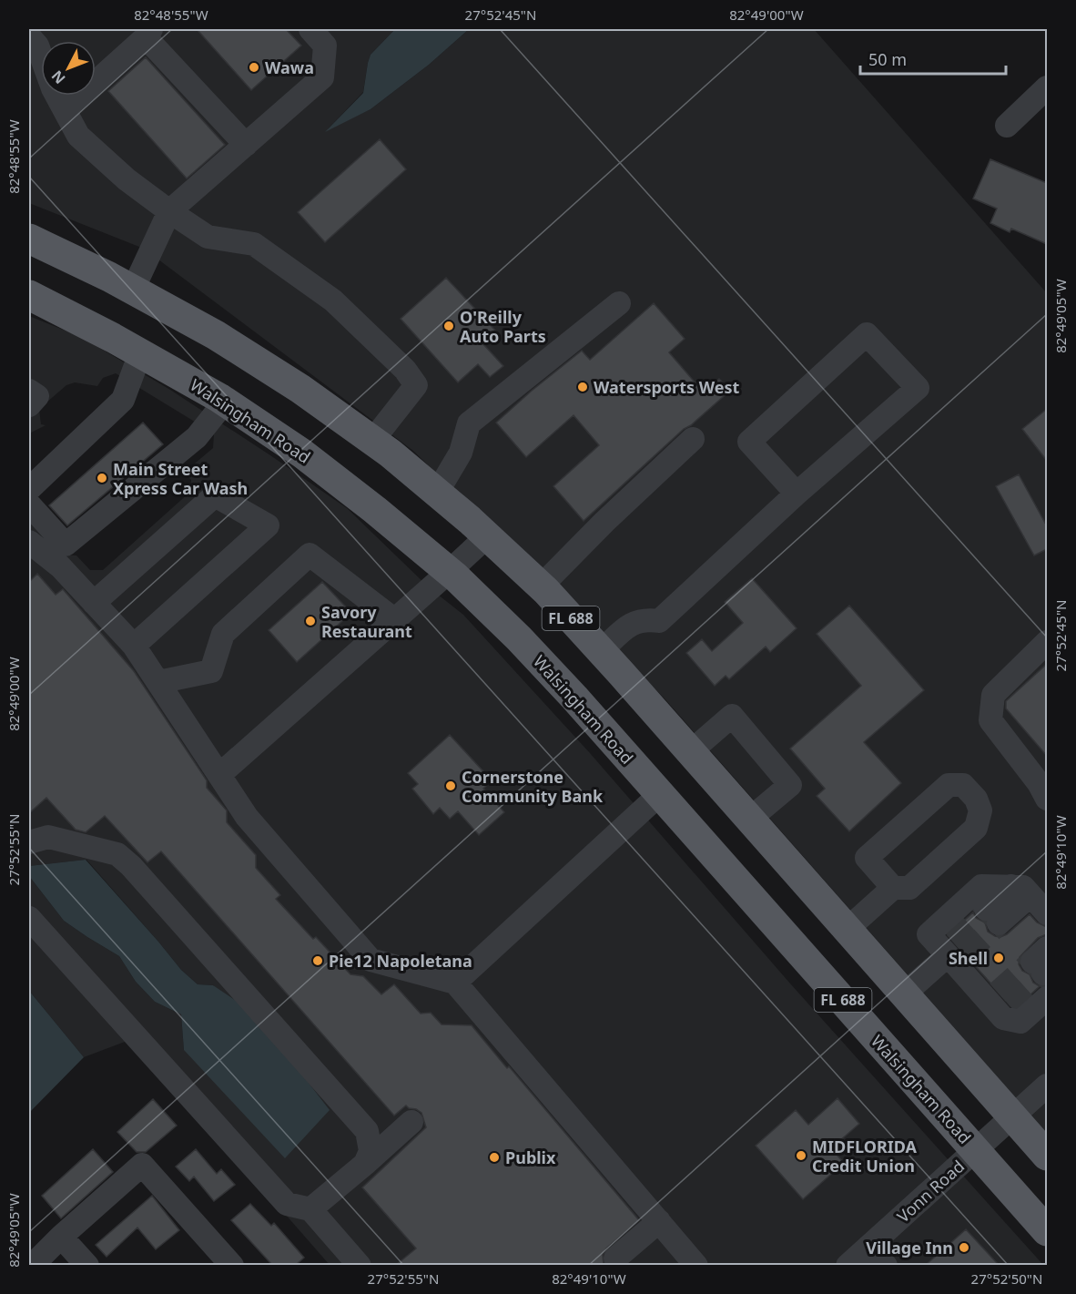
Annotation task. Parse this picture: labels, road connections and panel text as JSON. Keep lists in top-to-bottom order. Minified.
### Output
{"streets":{"main road":["Walsingham Road","FL 688"],"street":["Vonn Road"]},"crossings":[["Walsingham Road","Vonn Road"],["FL 688","Vonn Road"]],"places":["Wawa","O'Reilly Auto Parts","Watersports West","Main Street Xpress Car Wash","Savory Restaurant","Cornerstone Community Bank","Shell","Pie12 Napoletana","MIDFLORIDA Credit Union","Publix","Village Inn"],"scale_bar":"50 m","north":"bottom left","coordinates":["82°48'55\"W","27°52'45\"N","82°49'00\"W","82°49'05\"W","27°52'55\"N","82°49'10\"W","27°52'50\"N"]}
